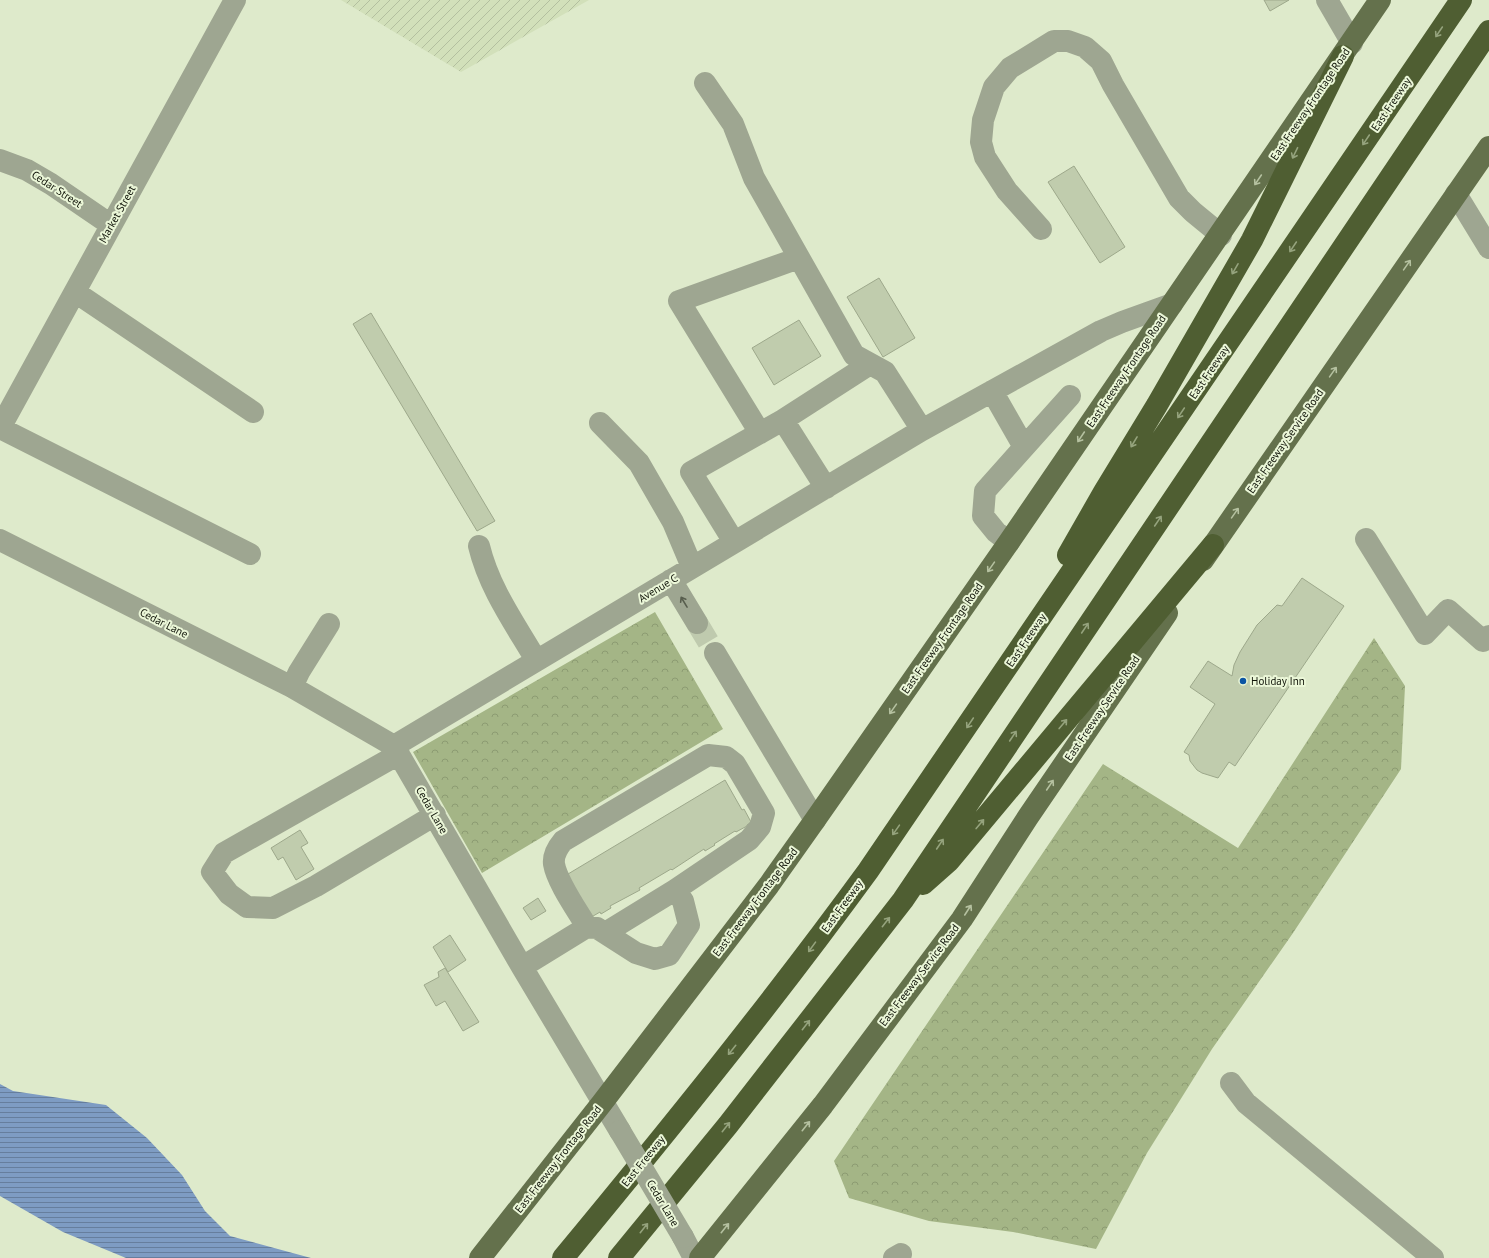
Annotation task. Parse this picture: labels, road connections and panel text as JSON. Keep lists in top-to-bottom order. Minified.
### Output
{"streets":{"highway":["East Freeway"],"main road":["East Freeway Frontage Road","East Freeway Service Road"],"street":["Cedar Street","Market Street","Avenue C","Cedar Lane"]},"crossings":[["East Freeway Frontage Road","Avenue C"],["East Freeway Frontage Road","Cedar Lane"],["Cedar Street","Market Street"],["Avenue C","Cedar Lane"]],"one_way":["East Freeway Frontage Road","East Freeway Service Road"],"places":["Holiday Inn"]}
